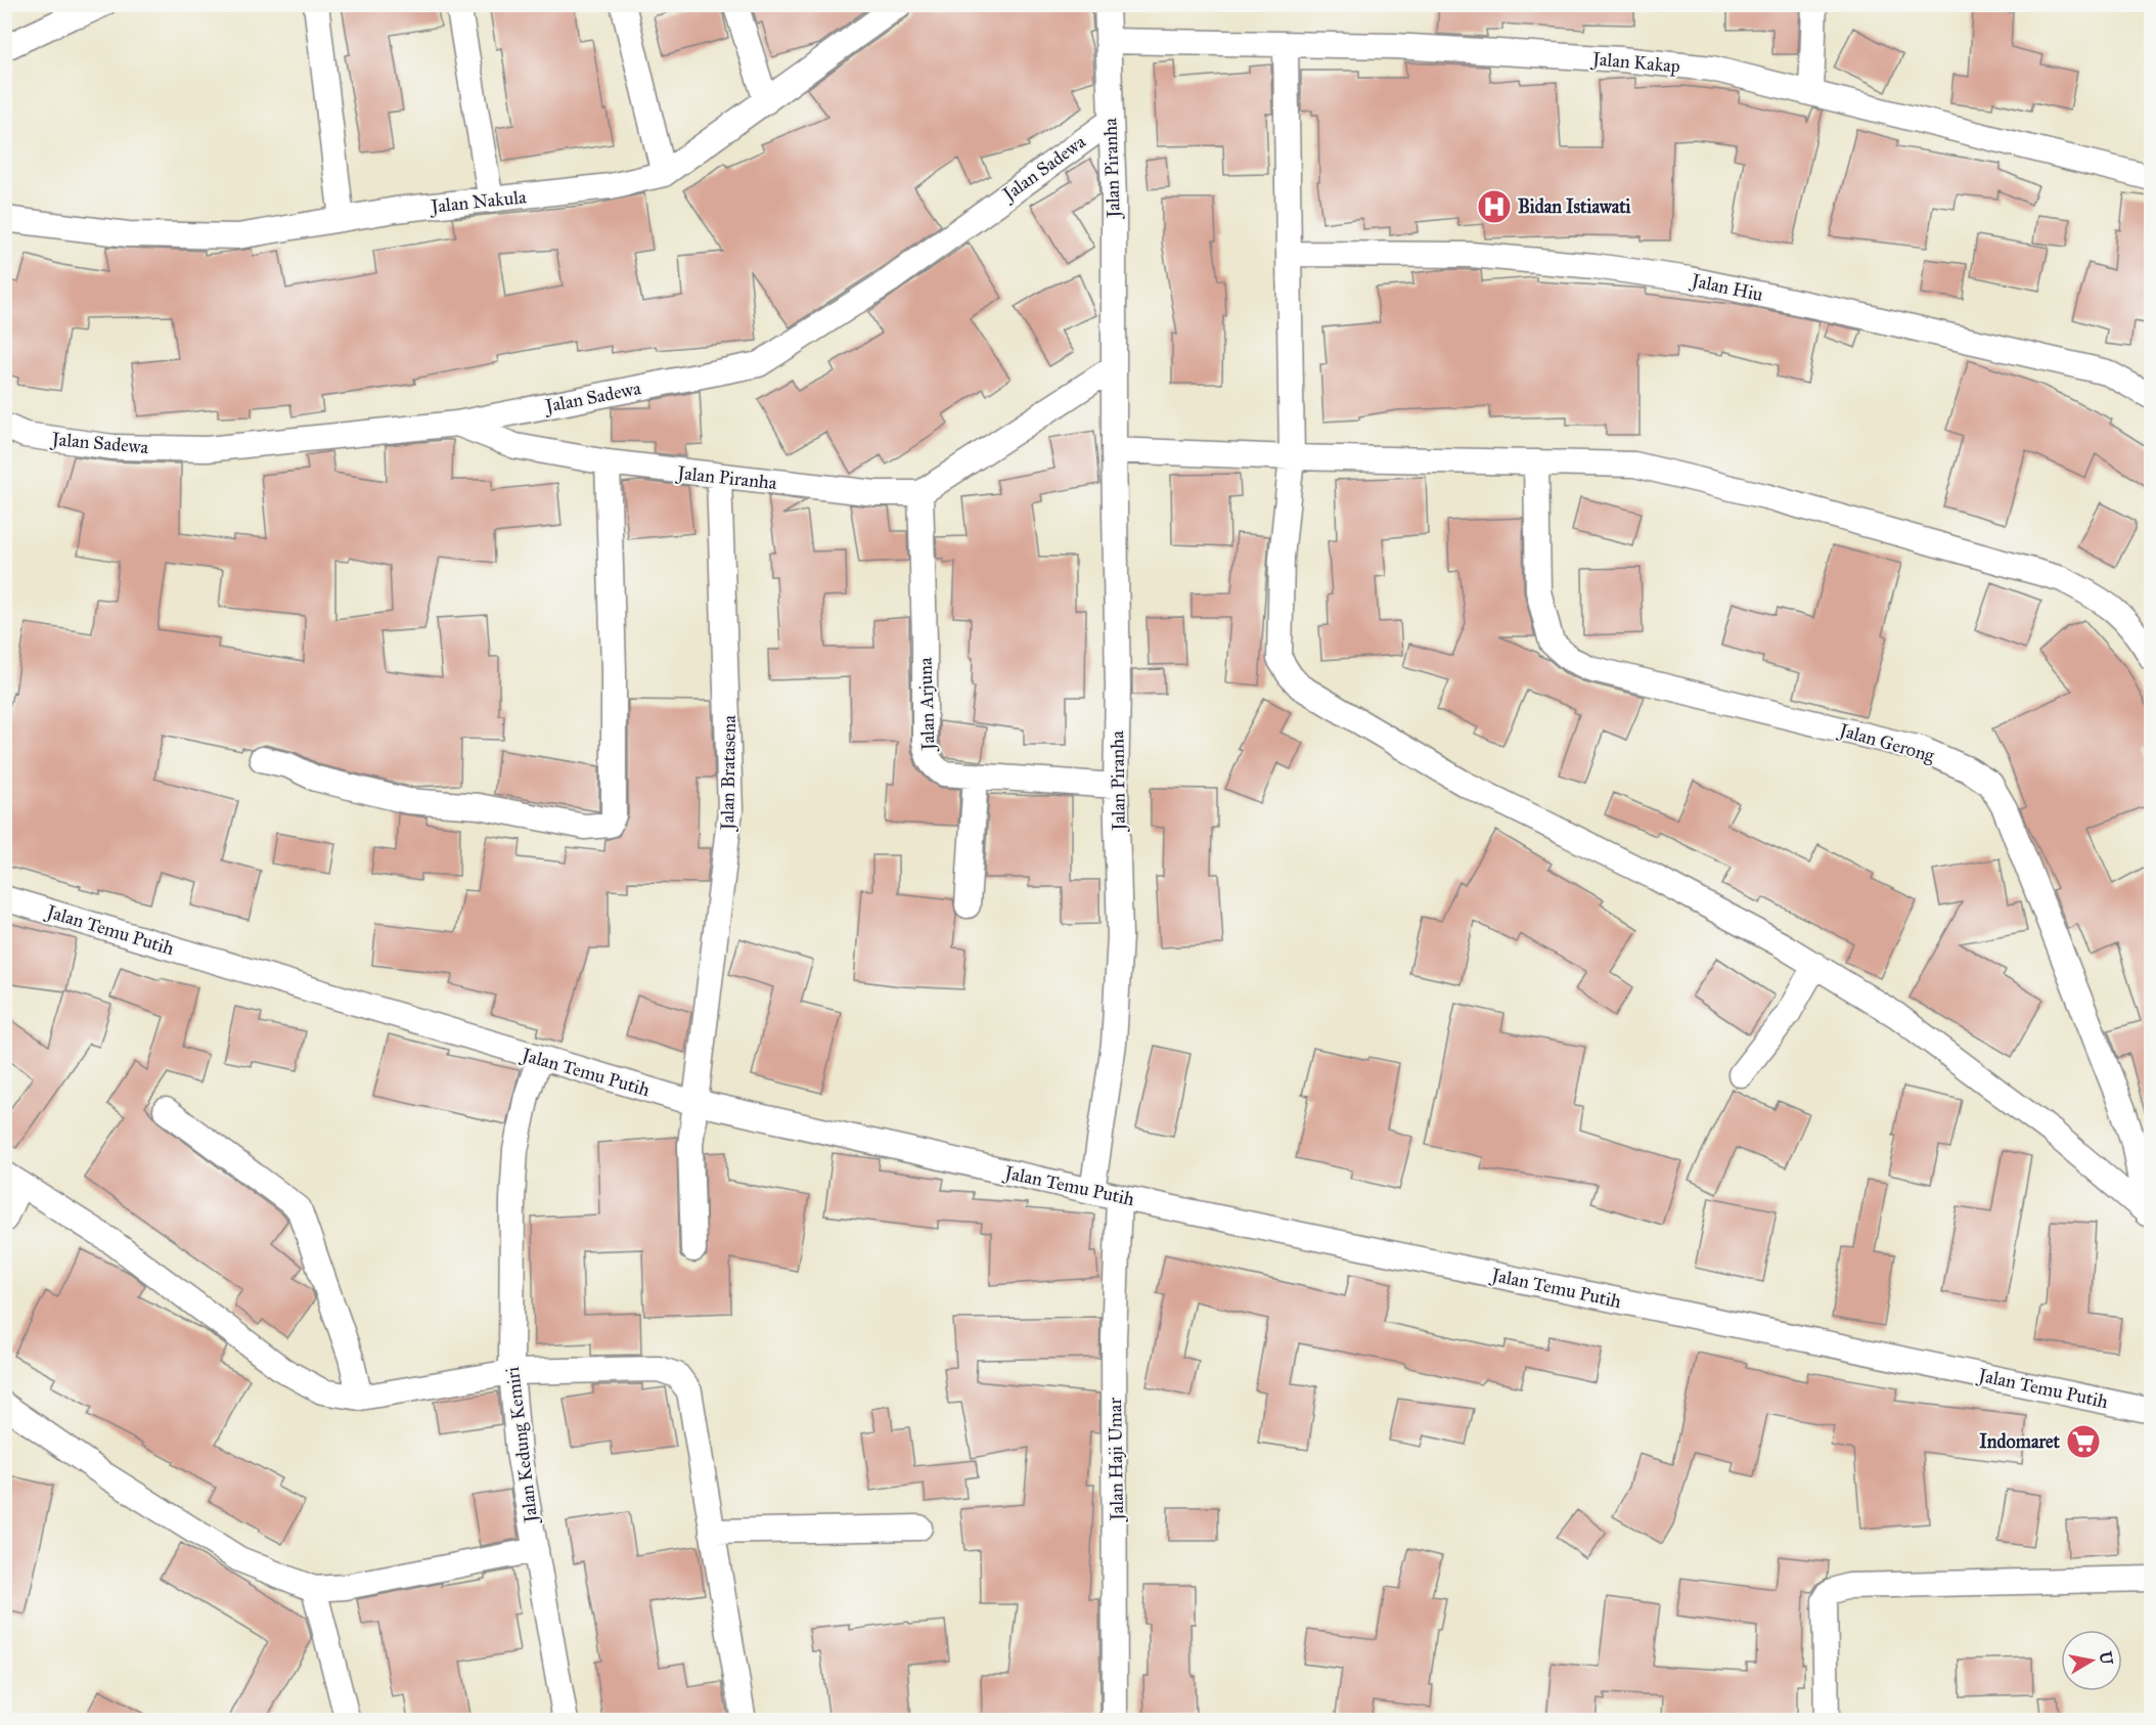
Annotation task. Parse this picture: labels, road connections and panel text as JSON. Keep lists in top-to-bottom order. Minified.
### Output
{"streets":{"street":["Jalan Kakap","Jalan Sadewa","Jalan Piranha","Jalan Nakula","Jalan Hiu","Jalan Arjuna","Jalan Gerong","Jalan Bratasena","Jalan Temu Putih","Jalan Kedung Kemiri","Jalan Haji Umar"]},"crossings":[["Jalan Kakap","Jalan Piranha"],["Jalan Sadewa","Jalan Piranha"],["Jalan Piranha","Jalan Arjuna"],["Jalan Piranha","Jalan Bratasena"],["Jalan Piranha","Jalan Temu Putih"],["Jalan Bratasena","Jalan Temu Putih"],["Jalan Temu Putih","Jalan Kedung Kemiri"],["Jalan Temu Putih","Jalan Haji Umar"]],"places":{"hospital":["Bidan Istiawati"],"supermarket":["Indomaret"]},"north":"right"}
